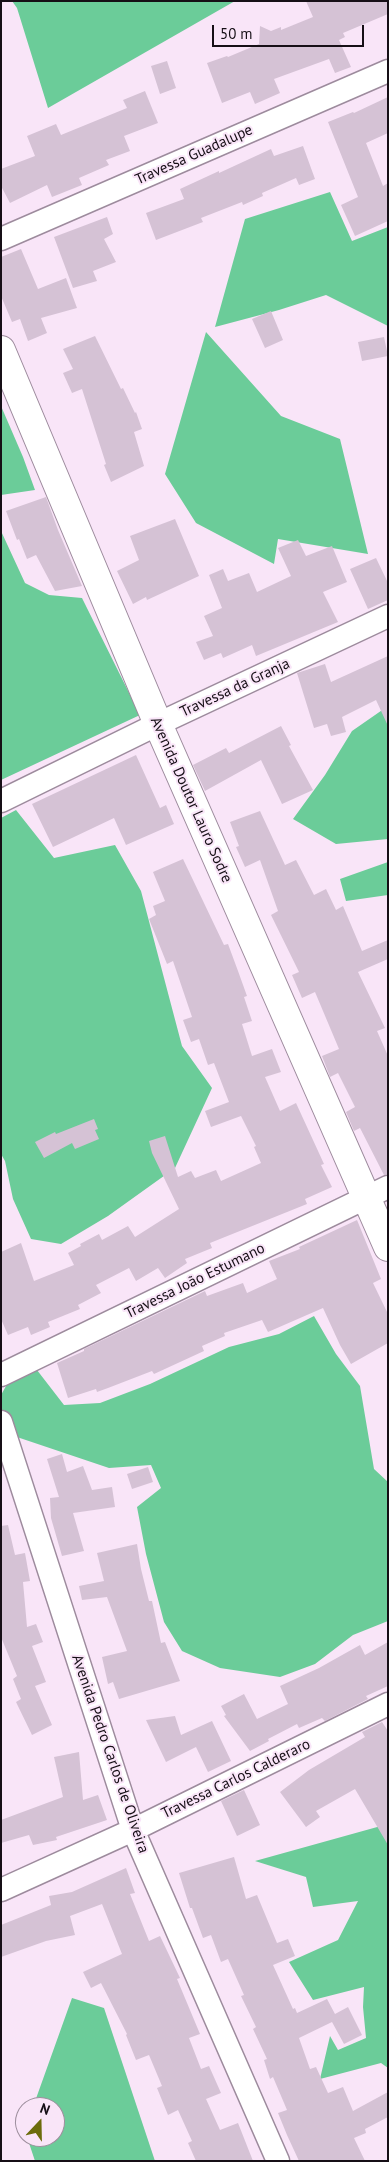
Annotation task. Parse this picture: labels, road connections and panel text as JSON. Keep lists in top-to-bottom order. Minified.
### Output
{"streets":{"street":["Travessa Guadalupe","Travessa da Granja","Avenida Doutor Lauro Sodre","Travessa João Estumano","Avenida Pedro Carlos de Oliveira","Travessa Carlos Calderaro"]},"crossings":[["Travessa da Granja","Avenida Doutor Lauro Sodre"],["Avenida Doutor Lauro Sodre","Travessa João Estumano"],["Avenida Pedro Carlos de Oliveira","Travessa Carlos Calderaro"]],"scale_bar":"50 m","north":"top"}
